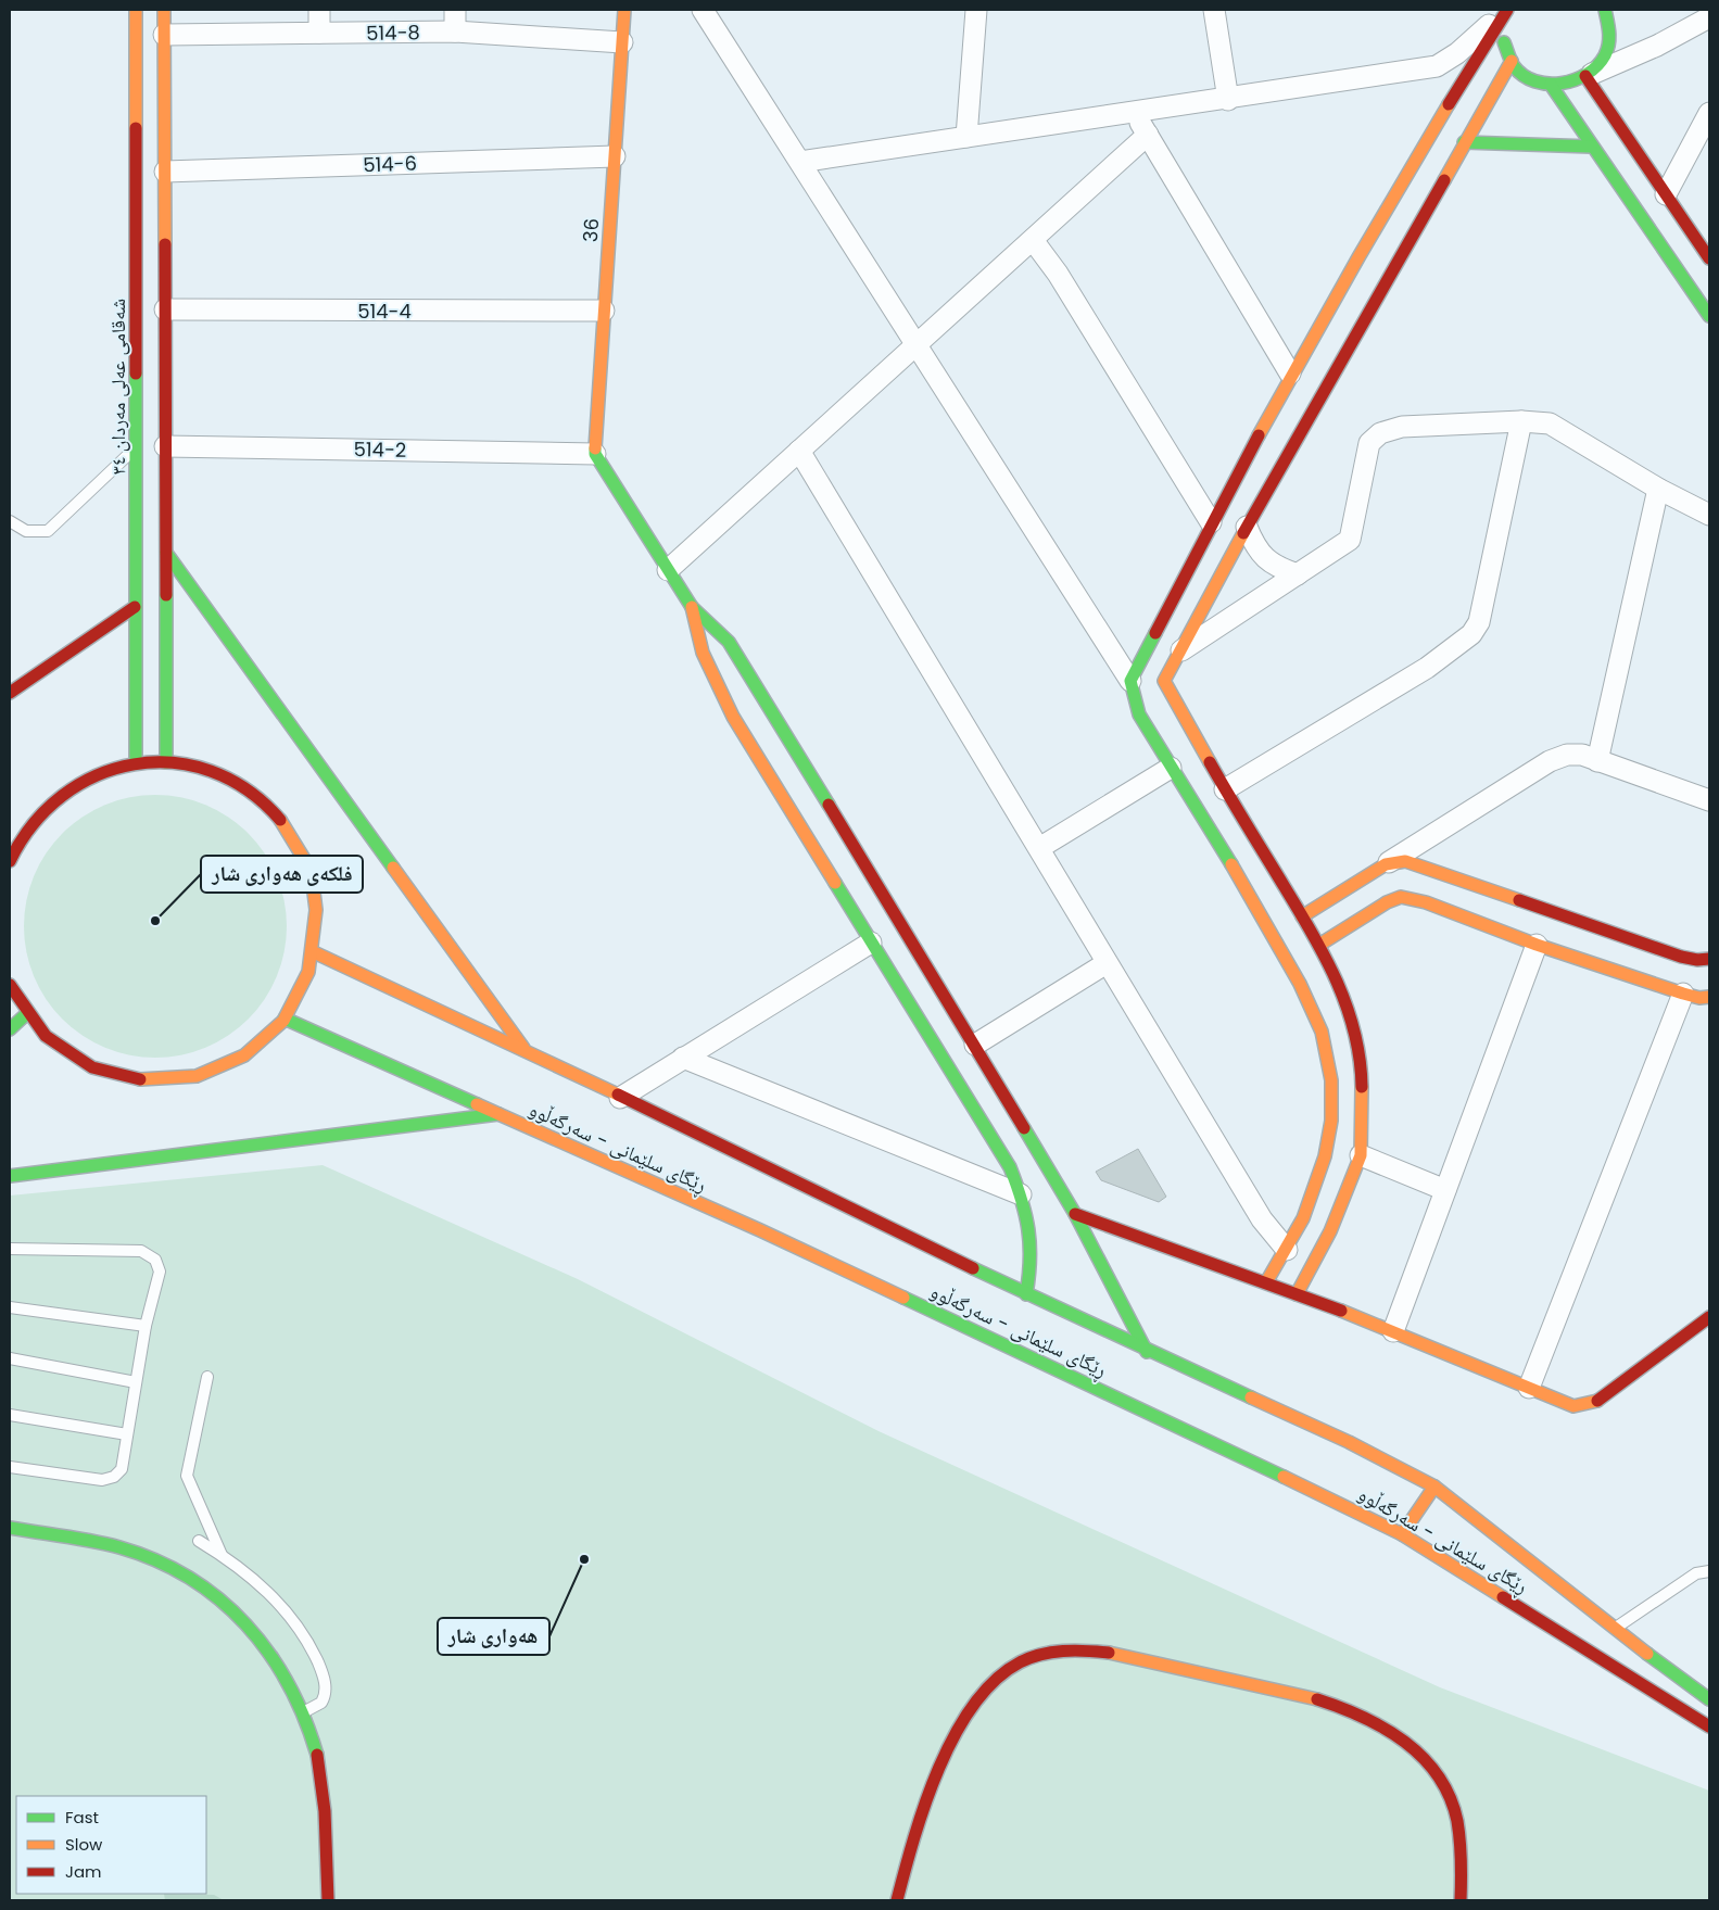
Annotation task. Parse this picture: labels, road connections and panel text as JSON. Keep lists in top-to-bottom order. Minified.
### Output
{"streets":{"street":["514-8","514-6","36","514-4","شەقامی عەلی مەردان ٣٤","514-2","ڕێگای سلێمانی - سەرگەڵوو"]},"crossings":[["514-8","36"],["514-6","36"],["36","514-4"],["36","514-2"]],"places":["فلکەی هەواری شار","هەواری شار"],"legend":["Fast","Slow","Jam"]}
